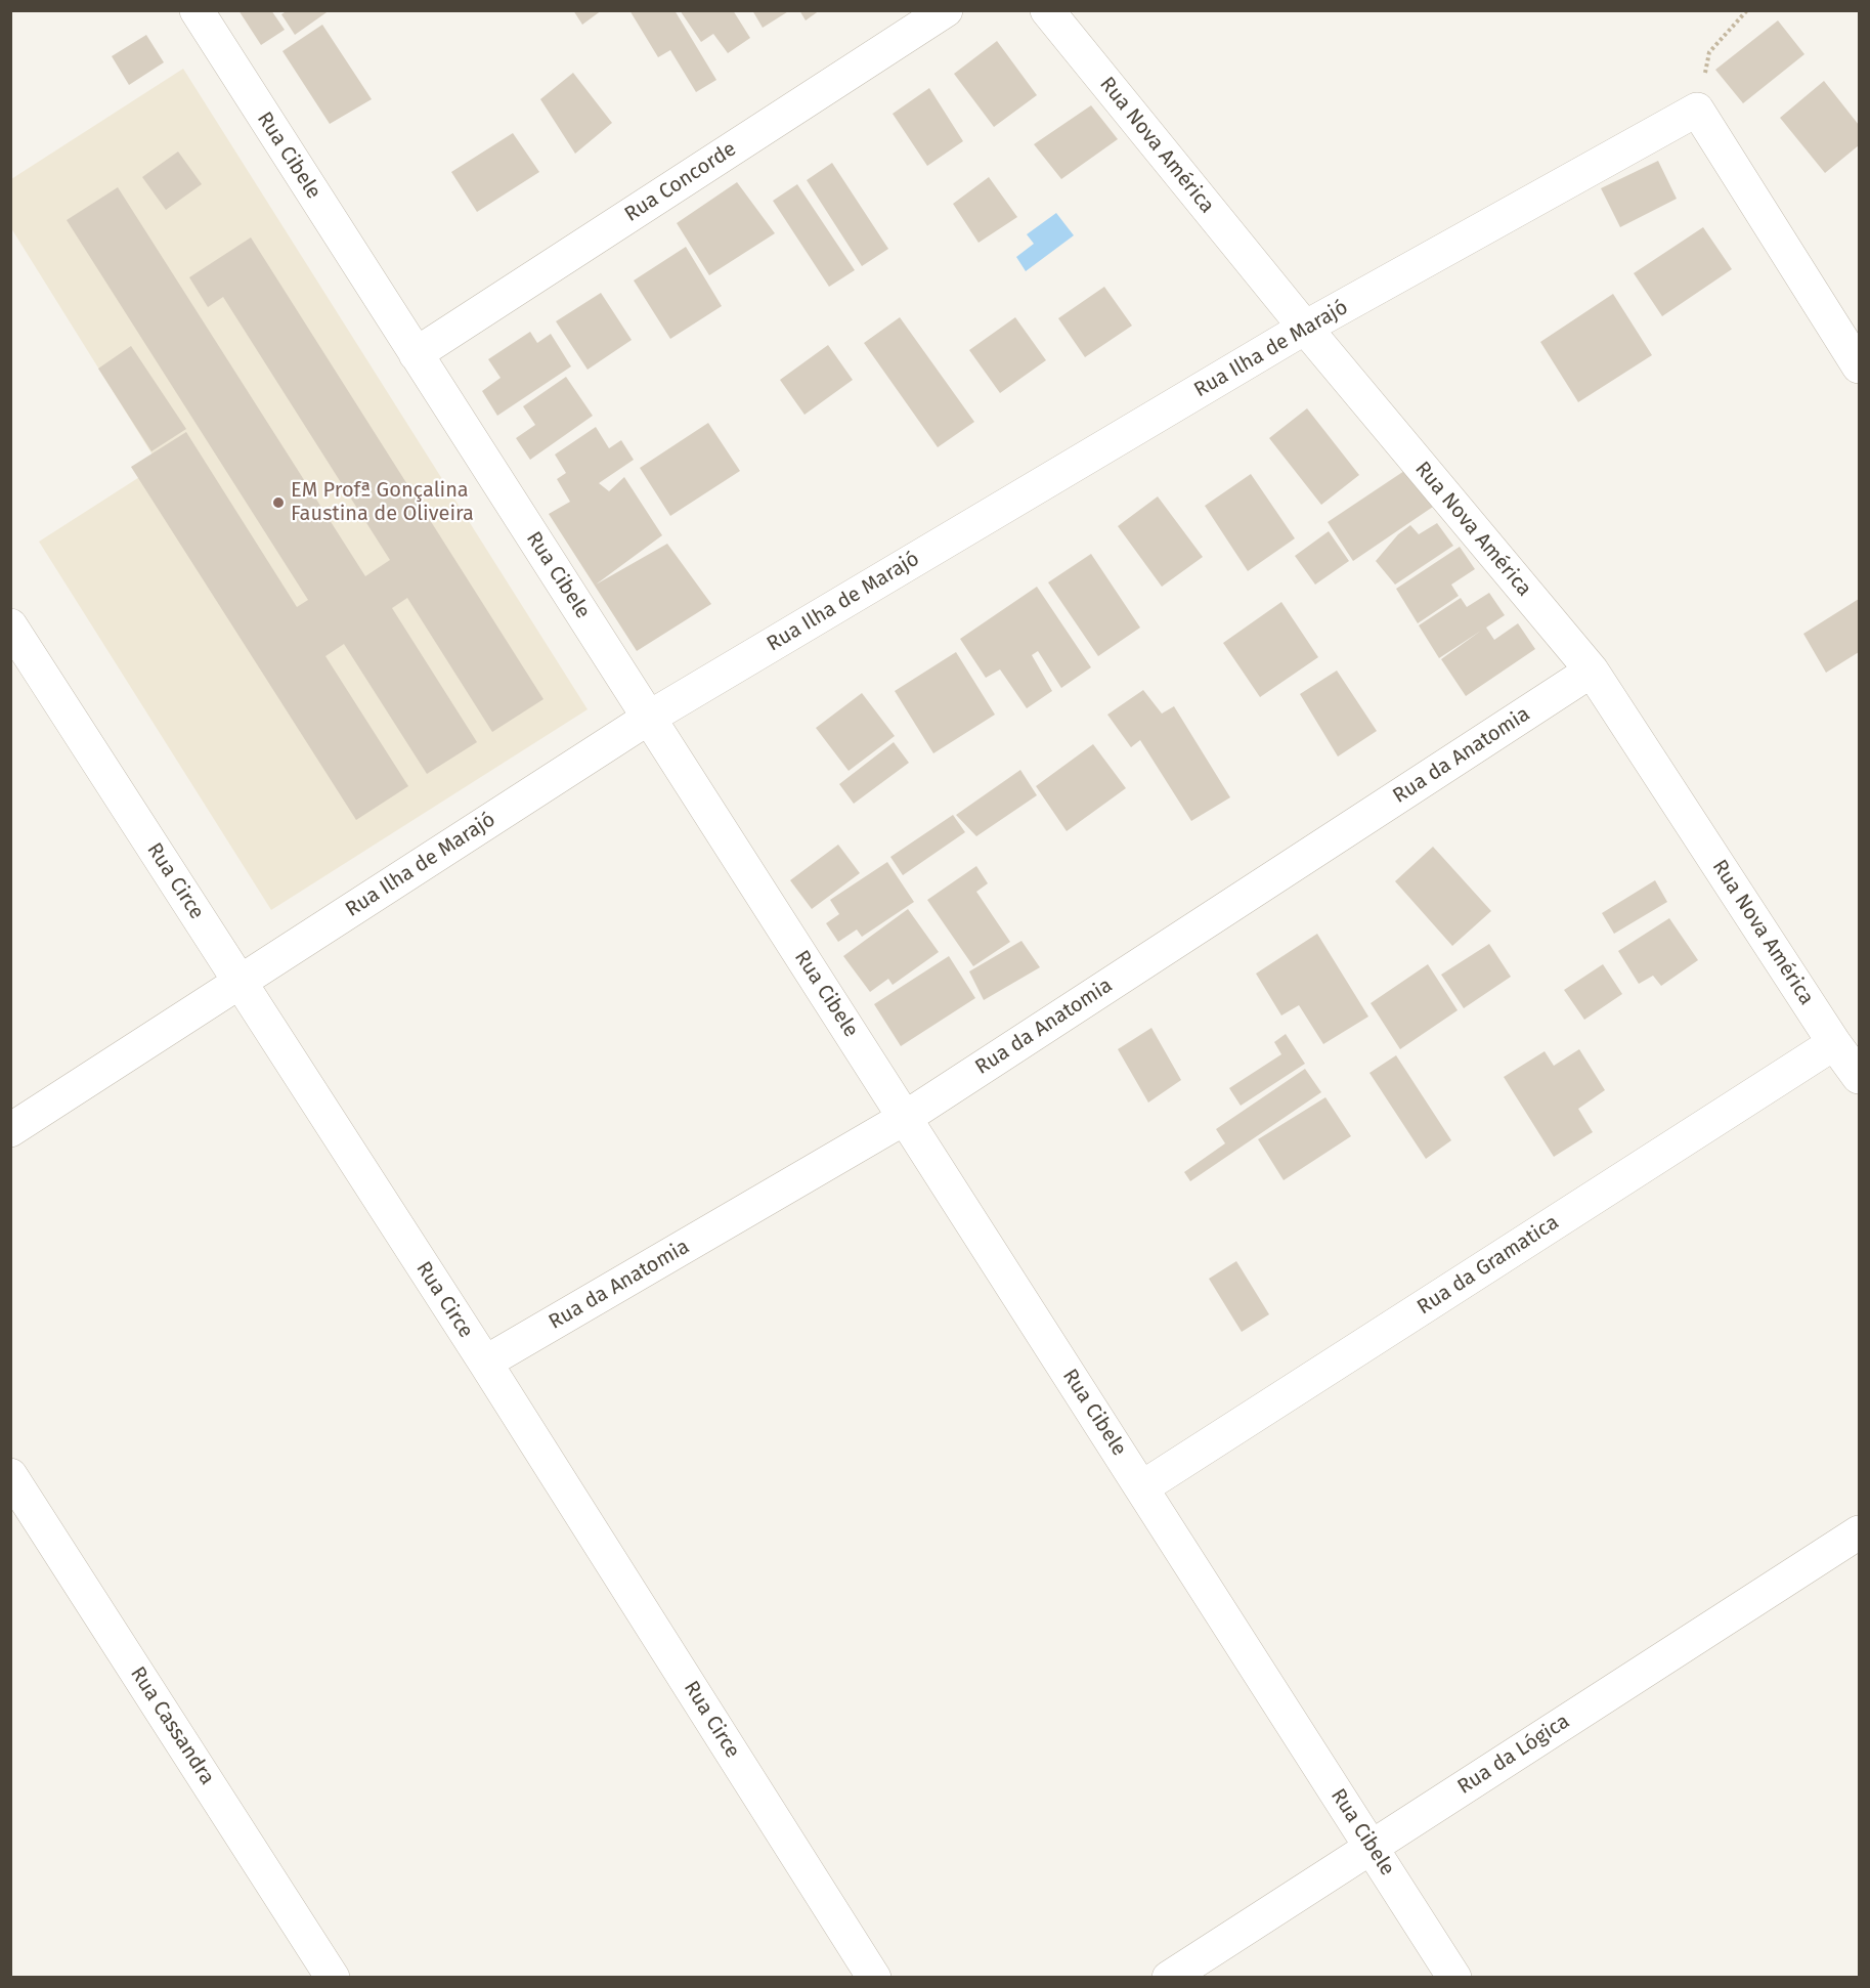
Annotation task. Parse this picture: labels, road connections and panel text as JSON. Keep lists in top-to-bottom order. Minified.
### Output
{"streets":{"street":["Rua Nova América","Rua Cibele","Rua Concorde","Rua Ilha de Marajó","Rua da Anatomia","Rua Circe","Rua da Gramatica","Rua Cassandra","Rua da Lógica"]},"crossings":[["Rua Nova América","Rua Ilha de Marajó"],["Rua Nova América","Rua da Anatomia"],["Rua Nova América","Rua da Gramatica"],["Rua Cibele","Rua Concorde"],["Rua Cibele","Rua Ilha de Marajó"],["Rua Cibele","Rua da Anatomia"],["Rua Cibele","Rua da Gramatica"],["Rua Cibele","Rua da Lógica"],["Rua Ilha de Marajó","Rua Circe"],["Rua da Anatomia","Rua Circe"]],"places":["EM Profª Gonçalina Faustina de Oliveira"]}
